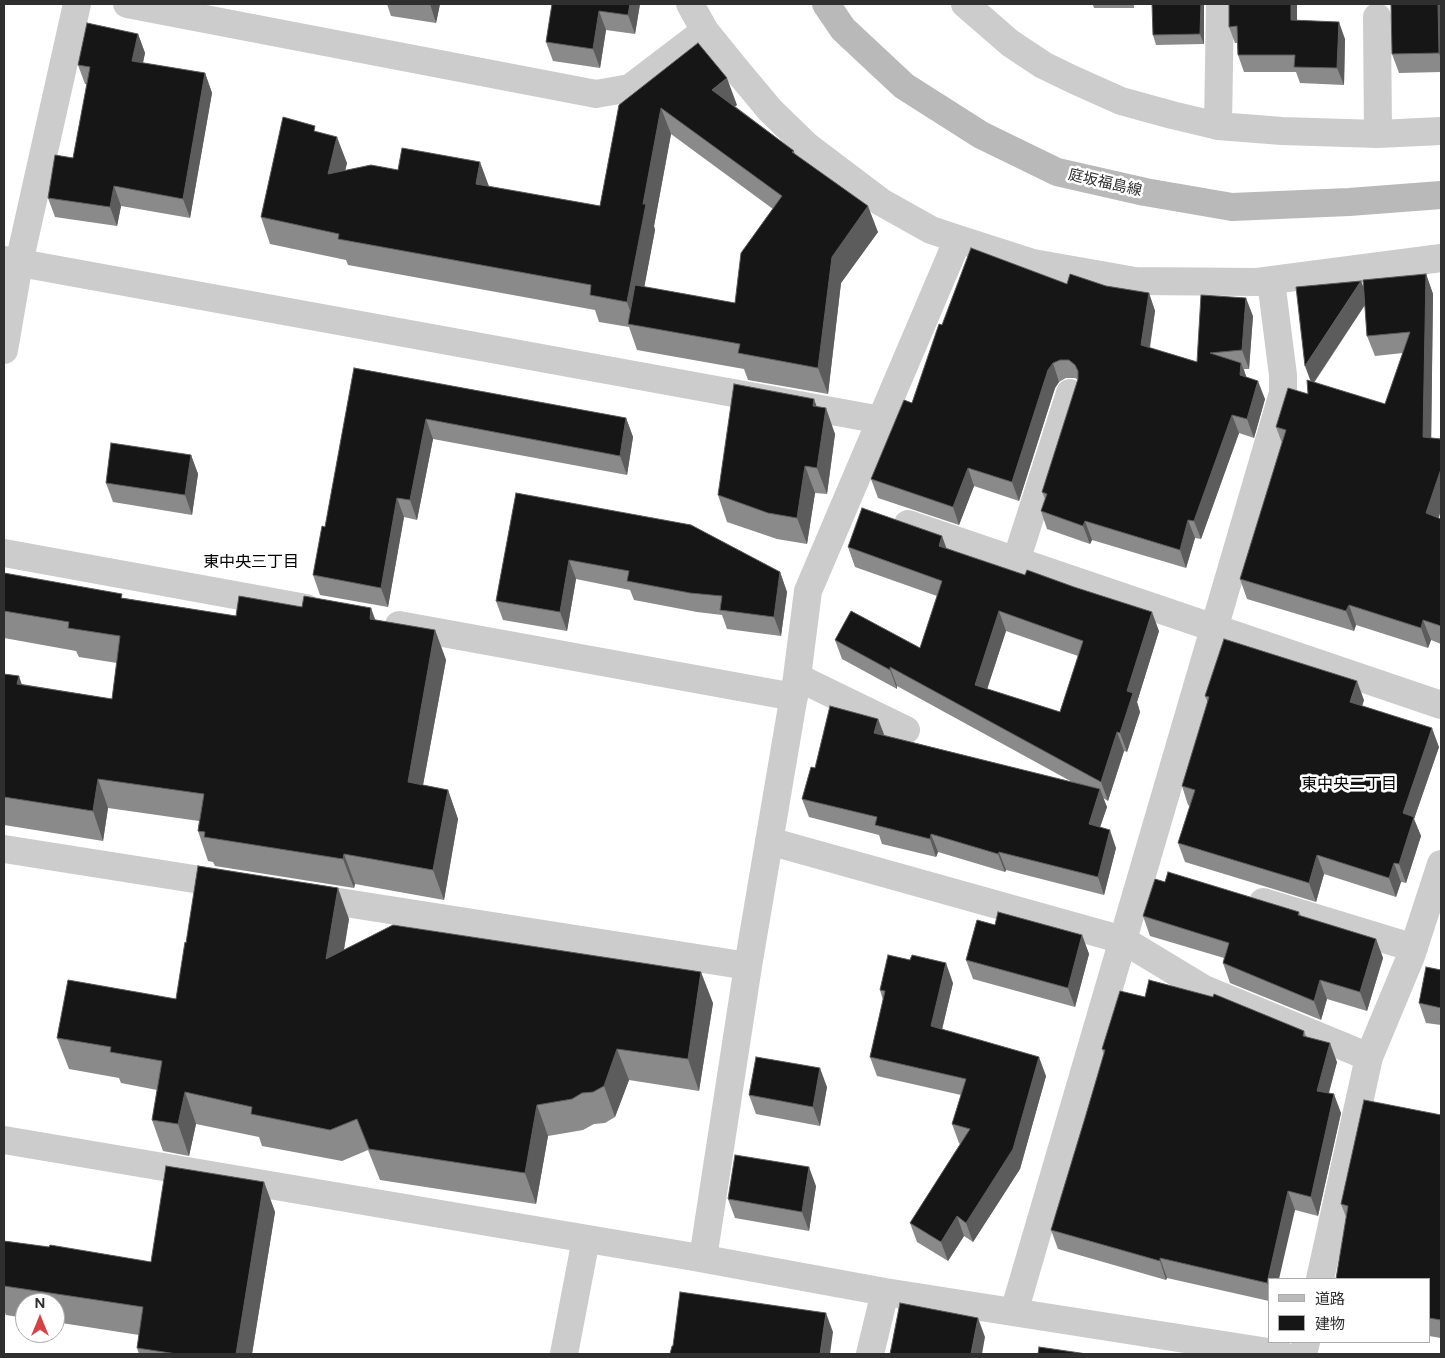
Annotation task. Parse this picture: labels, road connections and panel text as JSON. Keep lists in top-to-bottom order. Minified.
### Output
{"streets":{"main road":["庭坂福島線"]},"districts":["東中央三丁目","東中央二丁目"],"legend":["道路","建物"],"north":"top"}
